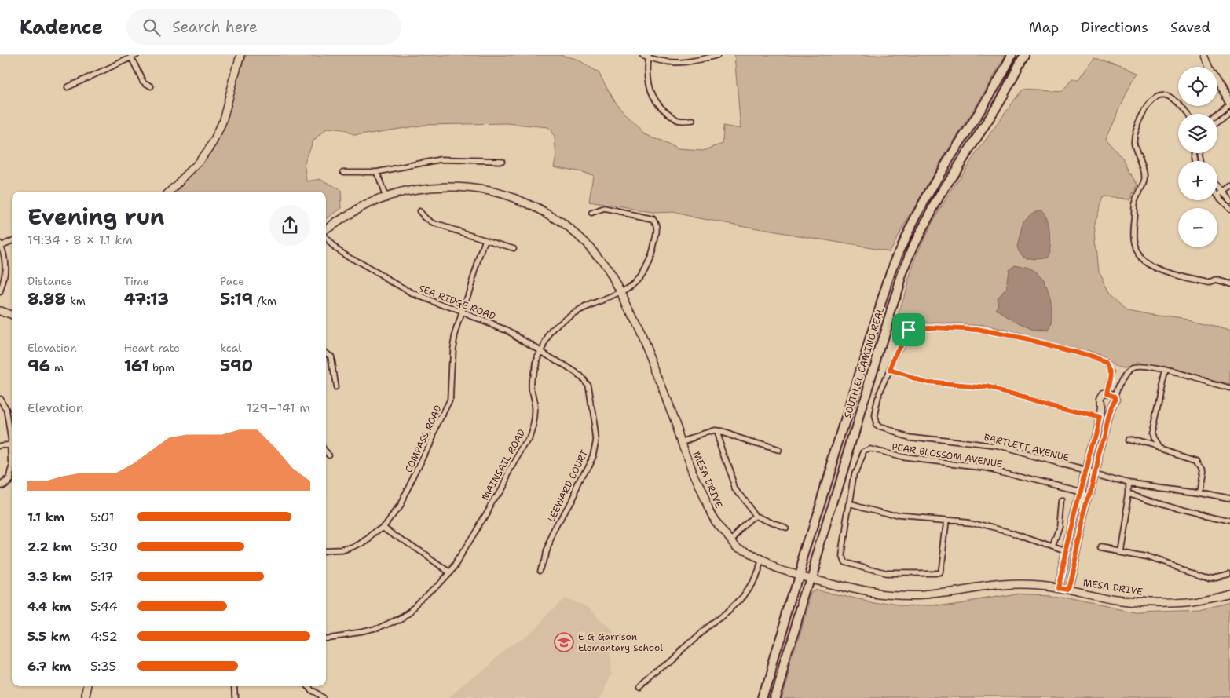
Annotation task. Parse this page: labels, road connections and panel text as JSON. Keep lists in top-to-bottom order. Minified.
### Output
{"streets":{"main road":["SOUTH EL CAMINO REAL","MESA DRIVE"],"street":["SEA RIDGE ROAD","COMPASS ROAD","BARTLETT AVENUE","PEAR BLOSSOM AVENUE","MAINSAIL ROAD","LEEWARD COURT"]},"crossings":[["SEA RIDGE ROAD","COMPASS ROAD"],["SEA RIDGE ROAD","MAINSAIL ROAD"],["SEA RIDGE ROAD","LEEWARD COURT"],["SOUTH EL CAMINO REAL","MESA DRIVE"],["MAINSAIL ROAD","MESA DRIVE"]],"places":{"school or university":["E G Garrison Elementary School"]},"page":{"header":"Kadence","search":"Search here","nav":["Map","Directions","Saved"],"map_buttons":["+","−"],"heading":["Evening run","19:34 · 8 × 1.1 km"],"stats":[["Distance","8.88 km"],["Time","47:13"],["Pace","5:19 /km"],["Elevation","96 m"],["Heart rate","161 bpm"],["kcal","590"]],"chart":["Elevation","129–141 m"],"list":[{"name":"1.1 km","note":"5:01"},{"name":"2.2 km","note":"5:30"},{"name":"3.3 km","note":"5:17"},{"name":"4.4 km","note":"5:44"},{"name":"5.5 km","note":"4:52"},{"name":"6.7 km","note":"5:35"}]}}
